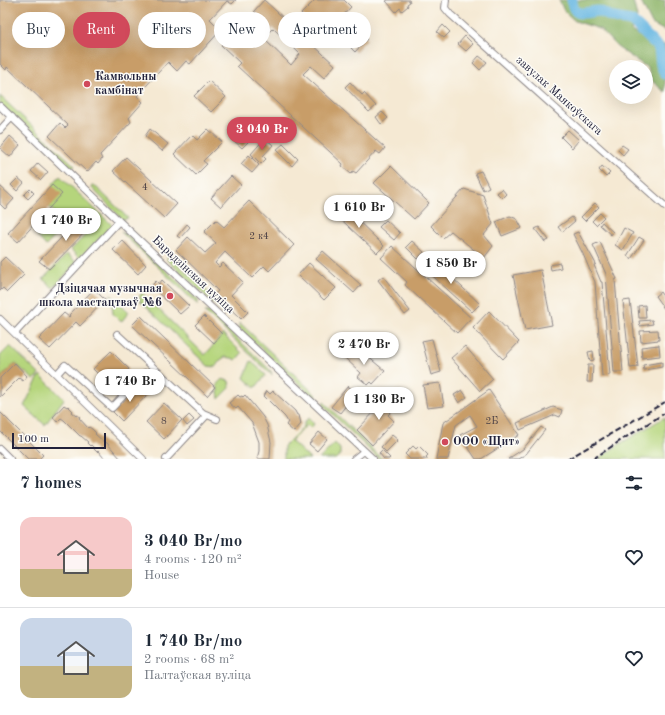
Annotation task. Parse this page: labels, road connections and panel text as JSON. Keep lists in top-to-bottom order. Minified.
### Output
{"streets":{"street":["завулак Маякоўскага","Барадзінская вуліца"]},"places":["Камвольны камбінат","Дзіцячая музычная школа мастацтваў №6","ООО «Щит»"],"house_numbers":["4","2 к4","8","2Б"],"scale_bar":"100 m","page":{"chip":["Buy","Rent","Filters","New","Apartment"],"price":["3 040 Br","1 610 Br","1 740 Br","1 850 Br","2 470 Br","1 740 Br","1 130 Br"],"scale":"100 m","heading":"7 homes","list":[{"name":"3 040 Br/mo","note":"4 rooms · 120 m² · House"},{"name":"1 740 Br/mo","note":"2 rooms · 68 m² · Палтаўская вуліца"}]}}
